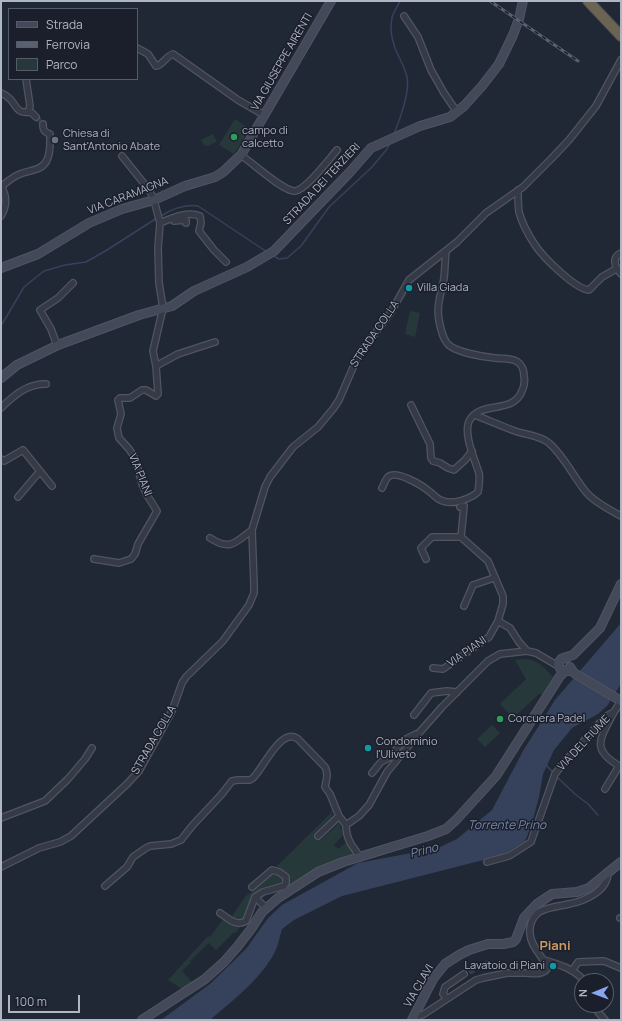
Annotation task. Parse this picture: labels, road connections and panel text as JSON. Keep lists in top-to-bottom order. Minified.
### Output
{"streets":{"main road":["VIA GIUSEPPE AIRENTI","STRADA DEI TERZIERI","VIA CARAMAGNA","VIA CLAVI"],"street":["STRADA COLLA","VIA PIANI","VIA DEL FIUME"]},"crossings":[["VIA GIUSEPPE AIRENTI","VIA CARAMAGNA"],["STRADA DEI TERZIERI","VIA PIANI"],["VIA CARAMAGNA","VIA PIANI"]],"districts":["Piani"],"water":["Torrente Prino","Prino"],"places":["campo di calcetto","Chiesa di Sant'Antonio Abate","Villa Giada","Corcuera Padel","Condominio l'Uliveto","Lavatoio di Piani"],"legend":["Strada","Ferrovia","Parco"],"scale_bar":"100 m","north":"left"}
